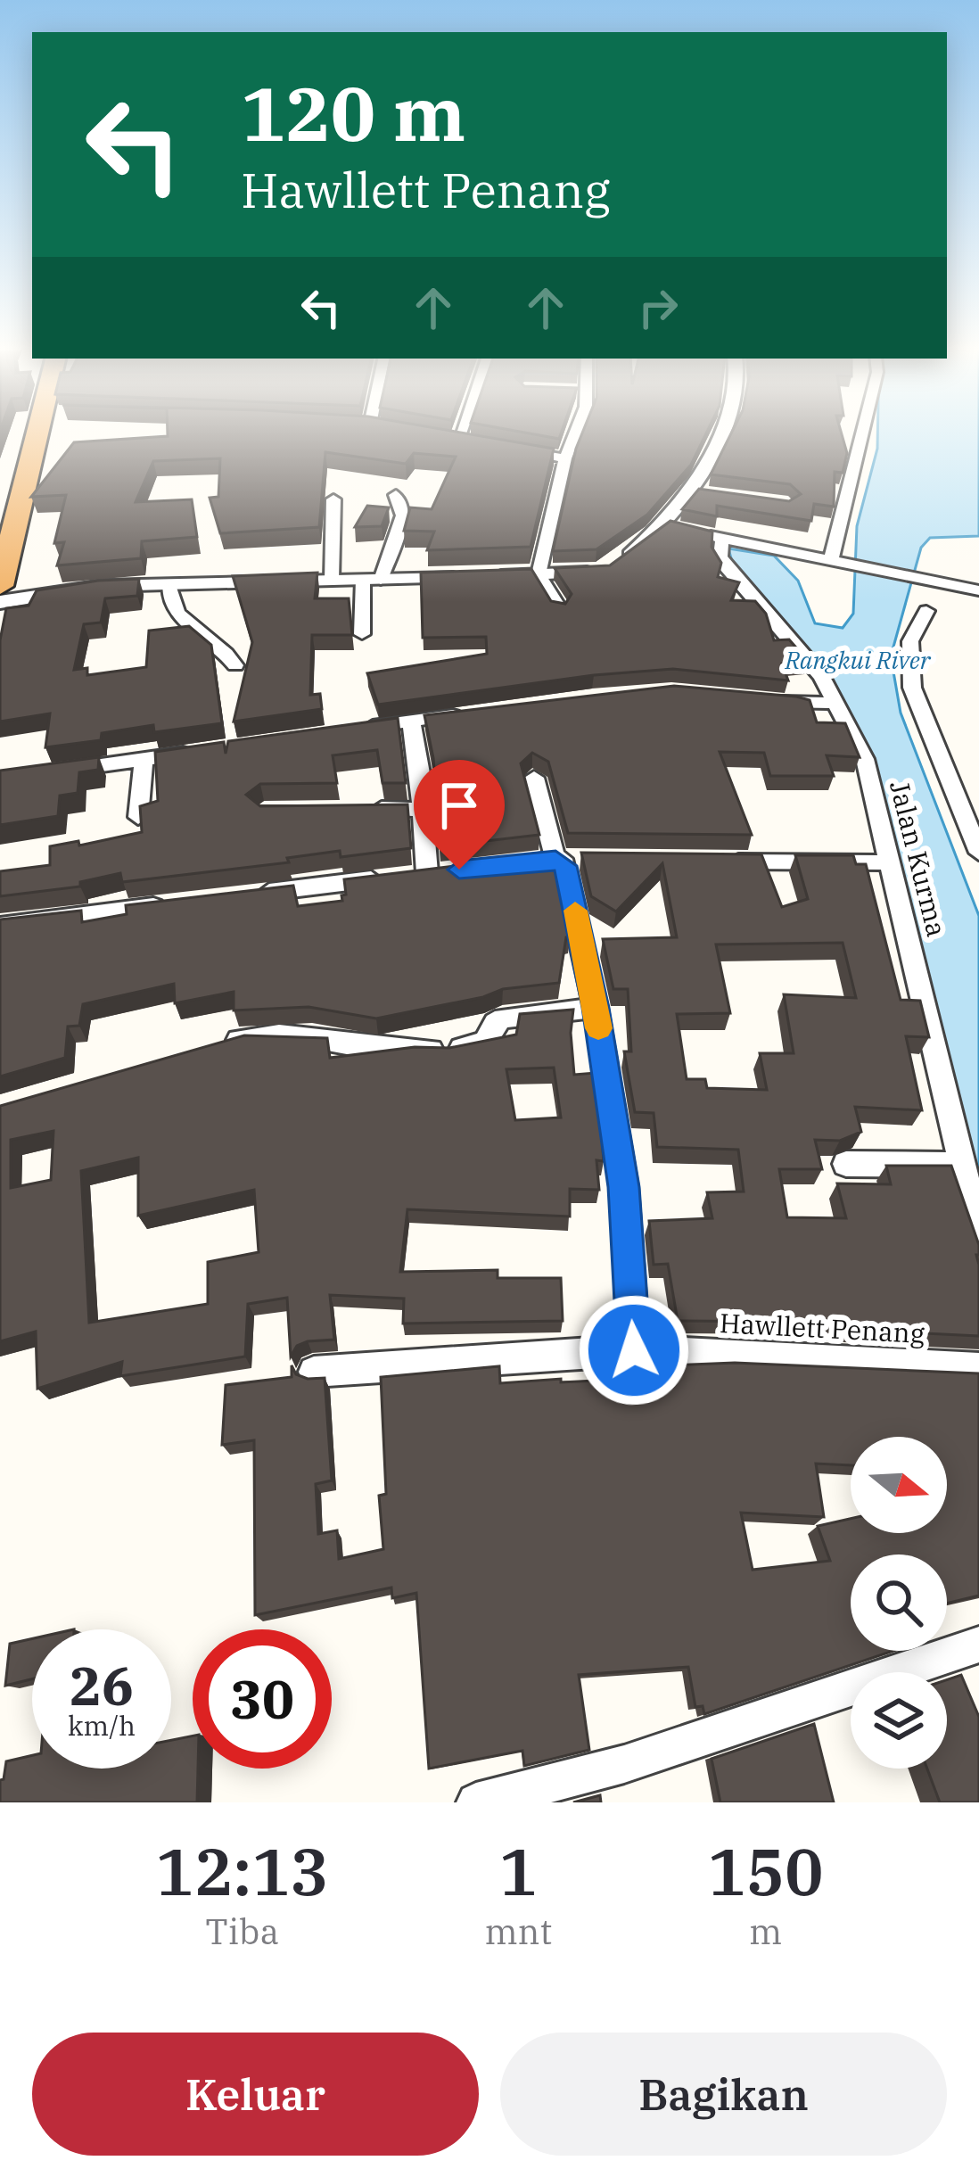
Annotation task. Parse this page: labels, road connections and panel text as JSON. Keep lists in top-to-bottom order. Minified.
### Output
{"streets":{"street":["Jalan Kurma","Hawllett Penang"]},"water":["Rangkui River"],"north":"right","page":{"turn":["120 m","Hawllett Penang"],"speed":"26 km/h","limit":"30","eta":["12:13","Tiba","1","mnt","150","m"],"buttons":["Keluar","Bagikan"]}}
